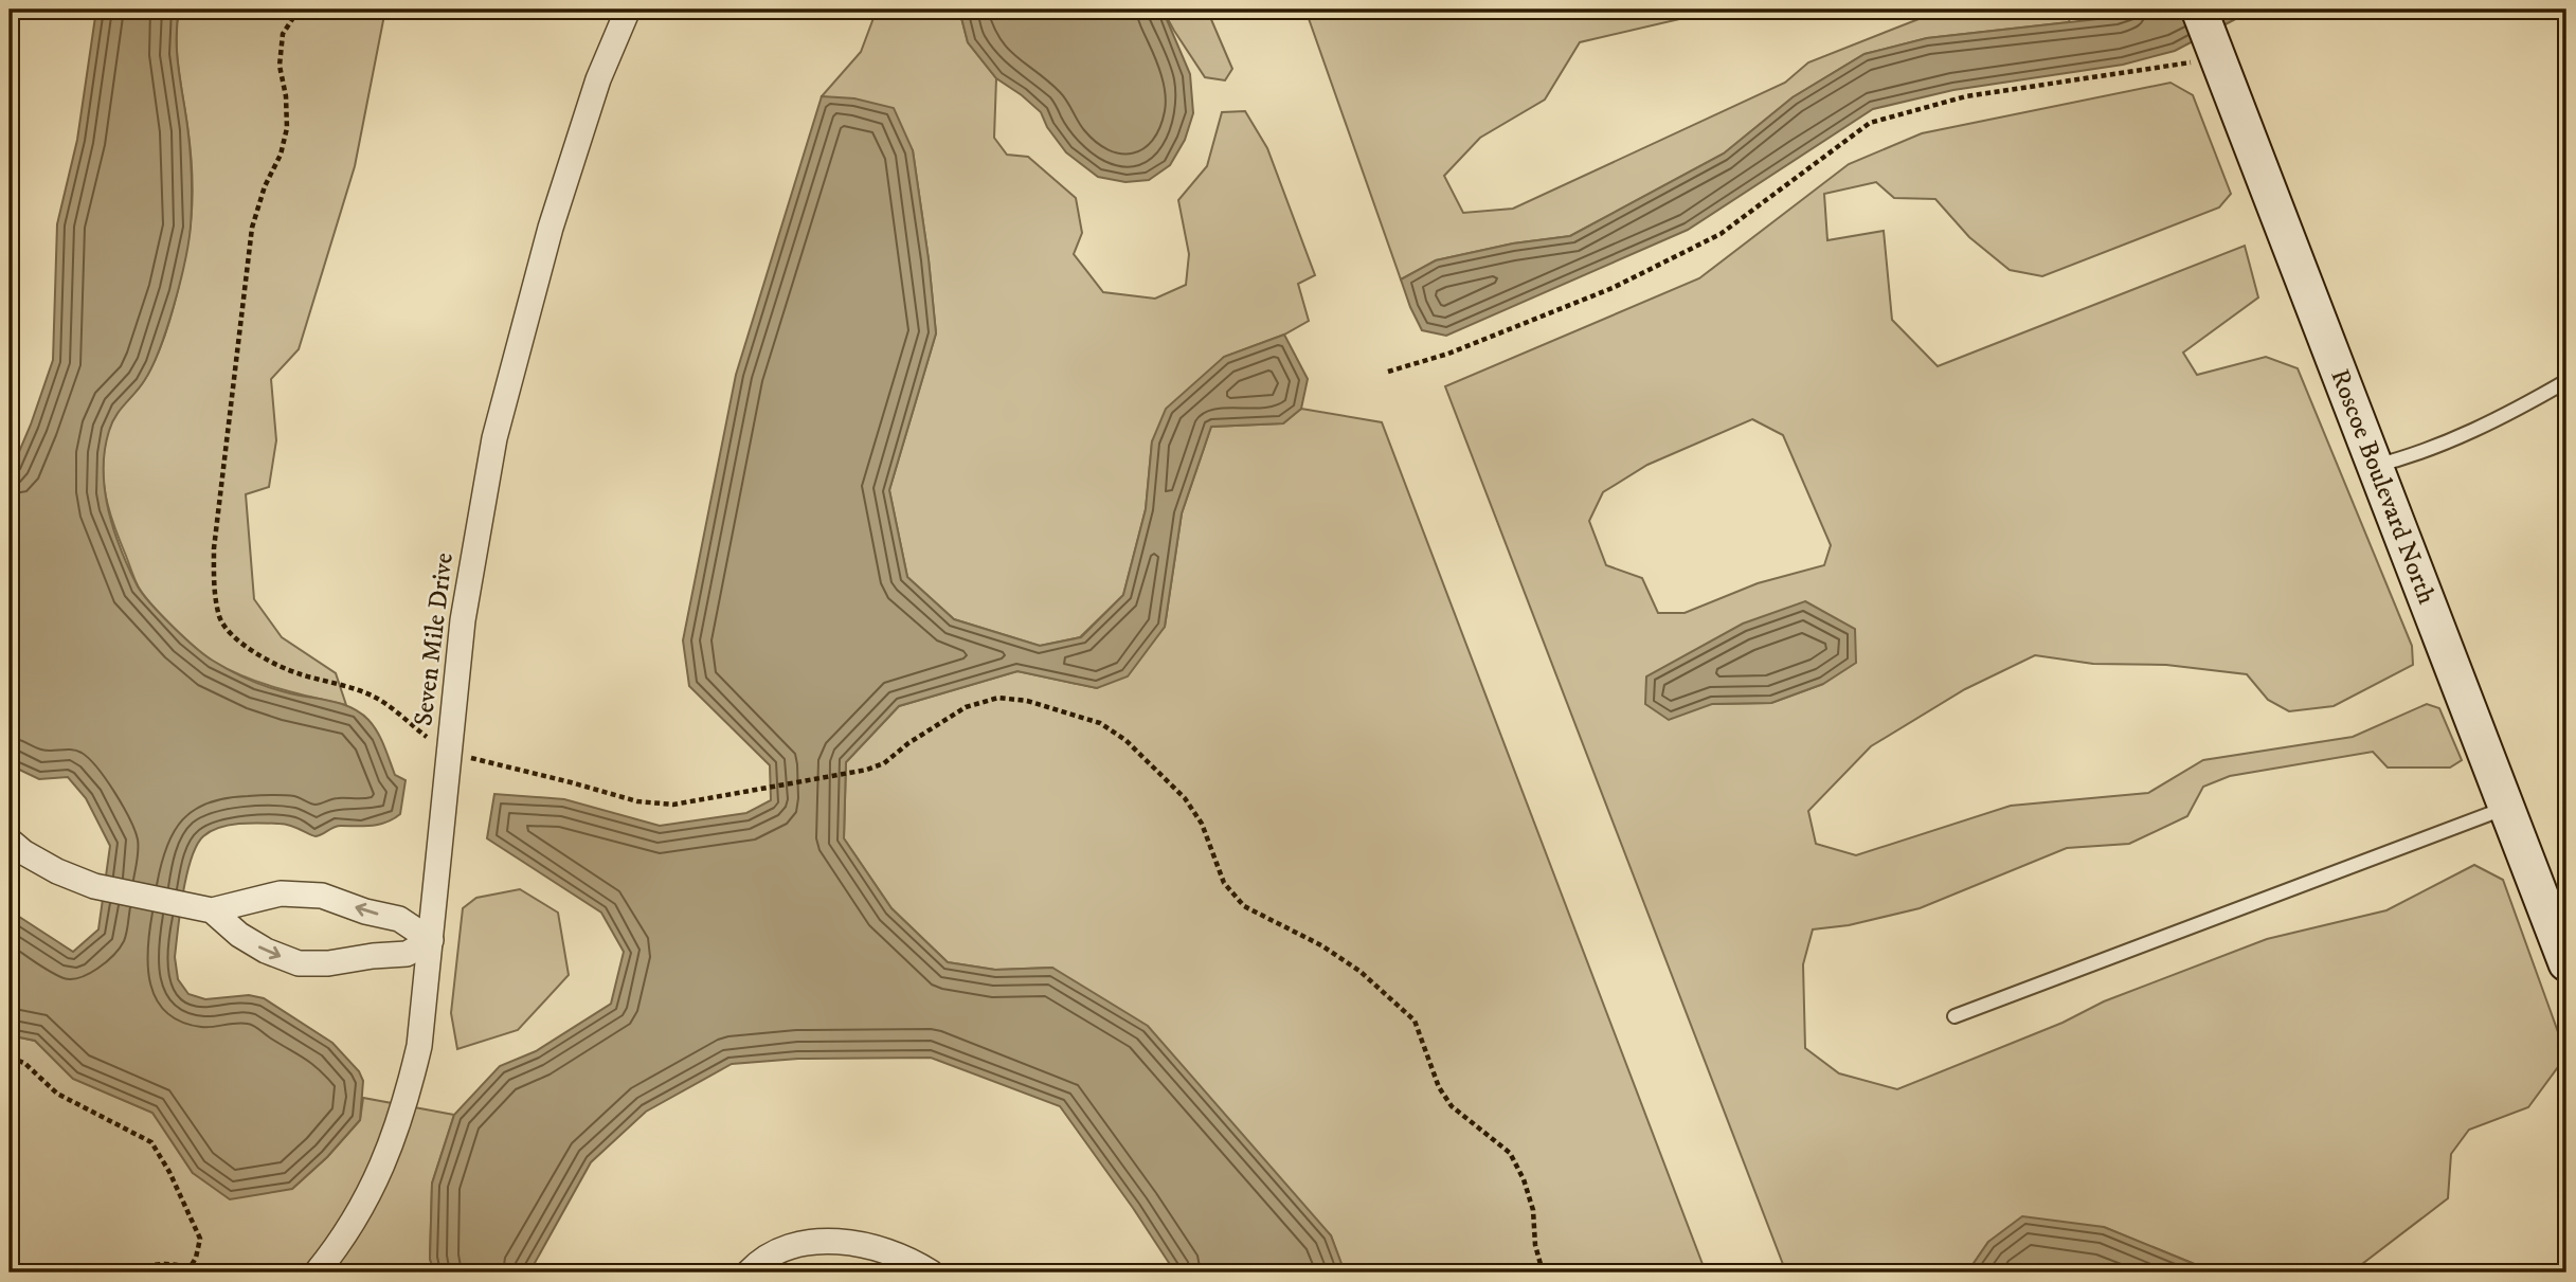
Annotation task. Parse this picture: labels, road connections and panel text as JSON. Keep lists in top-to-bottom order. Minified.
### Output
{"streets":{"street":["Roscoe Boulevard North","Seven Mile Drive"]}}
